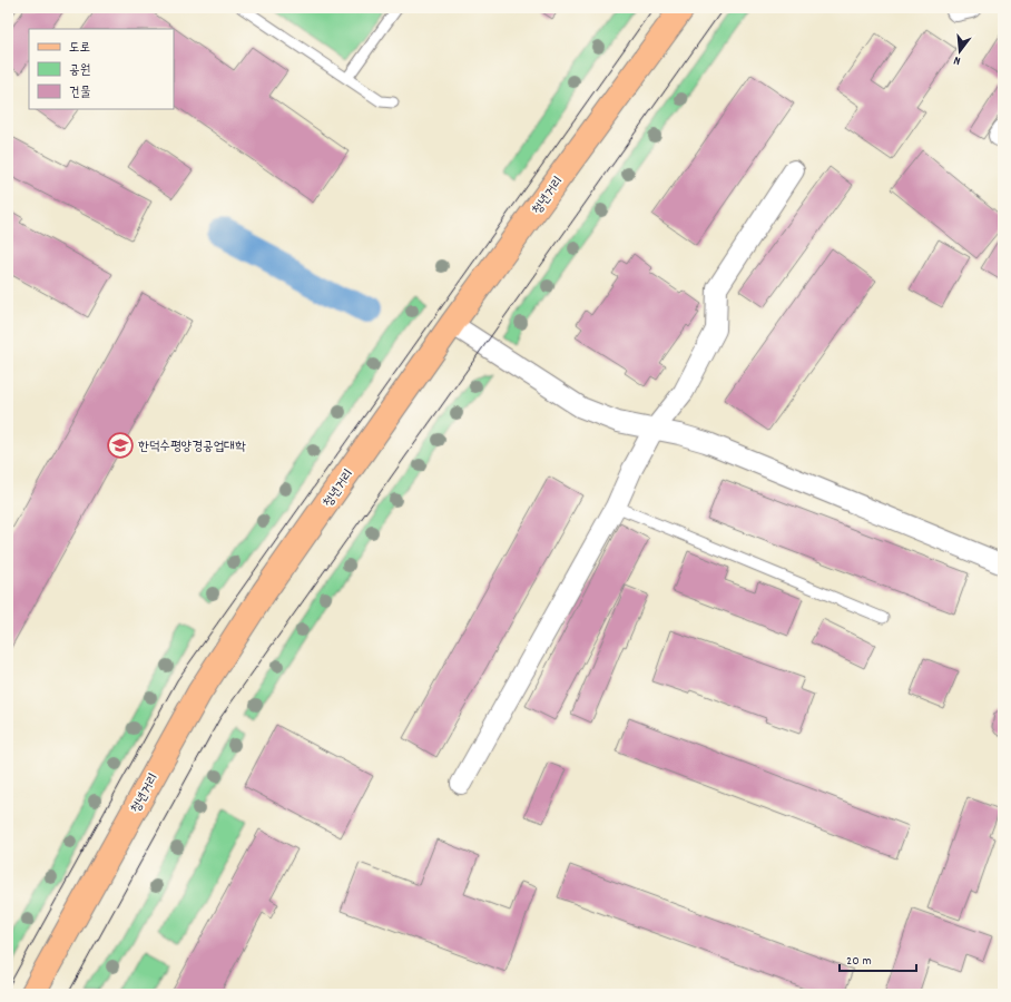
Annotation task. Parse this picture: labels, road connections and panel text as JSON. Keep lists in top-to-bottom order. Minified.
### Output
{"streets":{"main road":["청년거리"]},"places":{"school or university":["한덕수평양경공업대학"]},"legend":["도로","공원","건물"],"scale_bar":"20 m","north":"bottom"}
